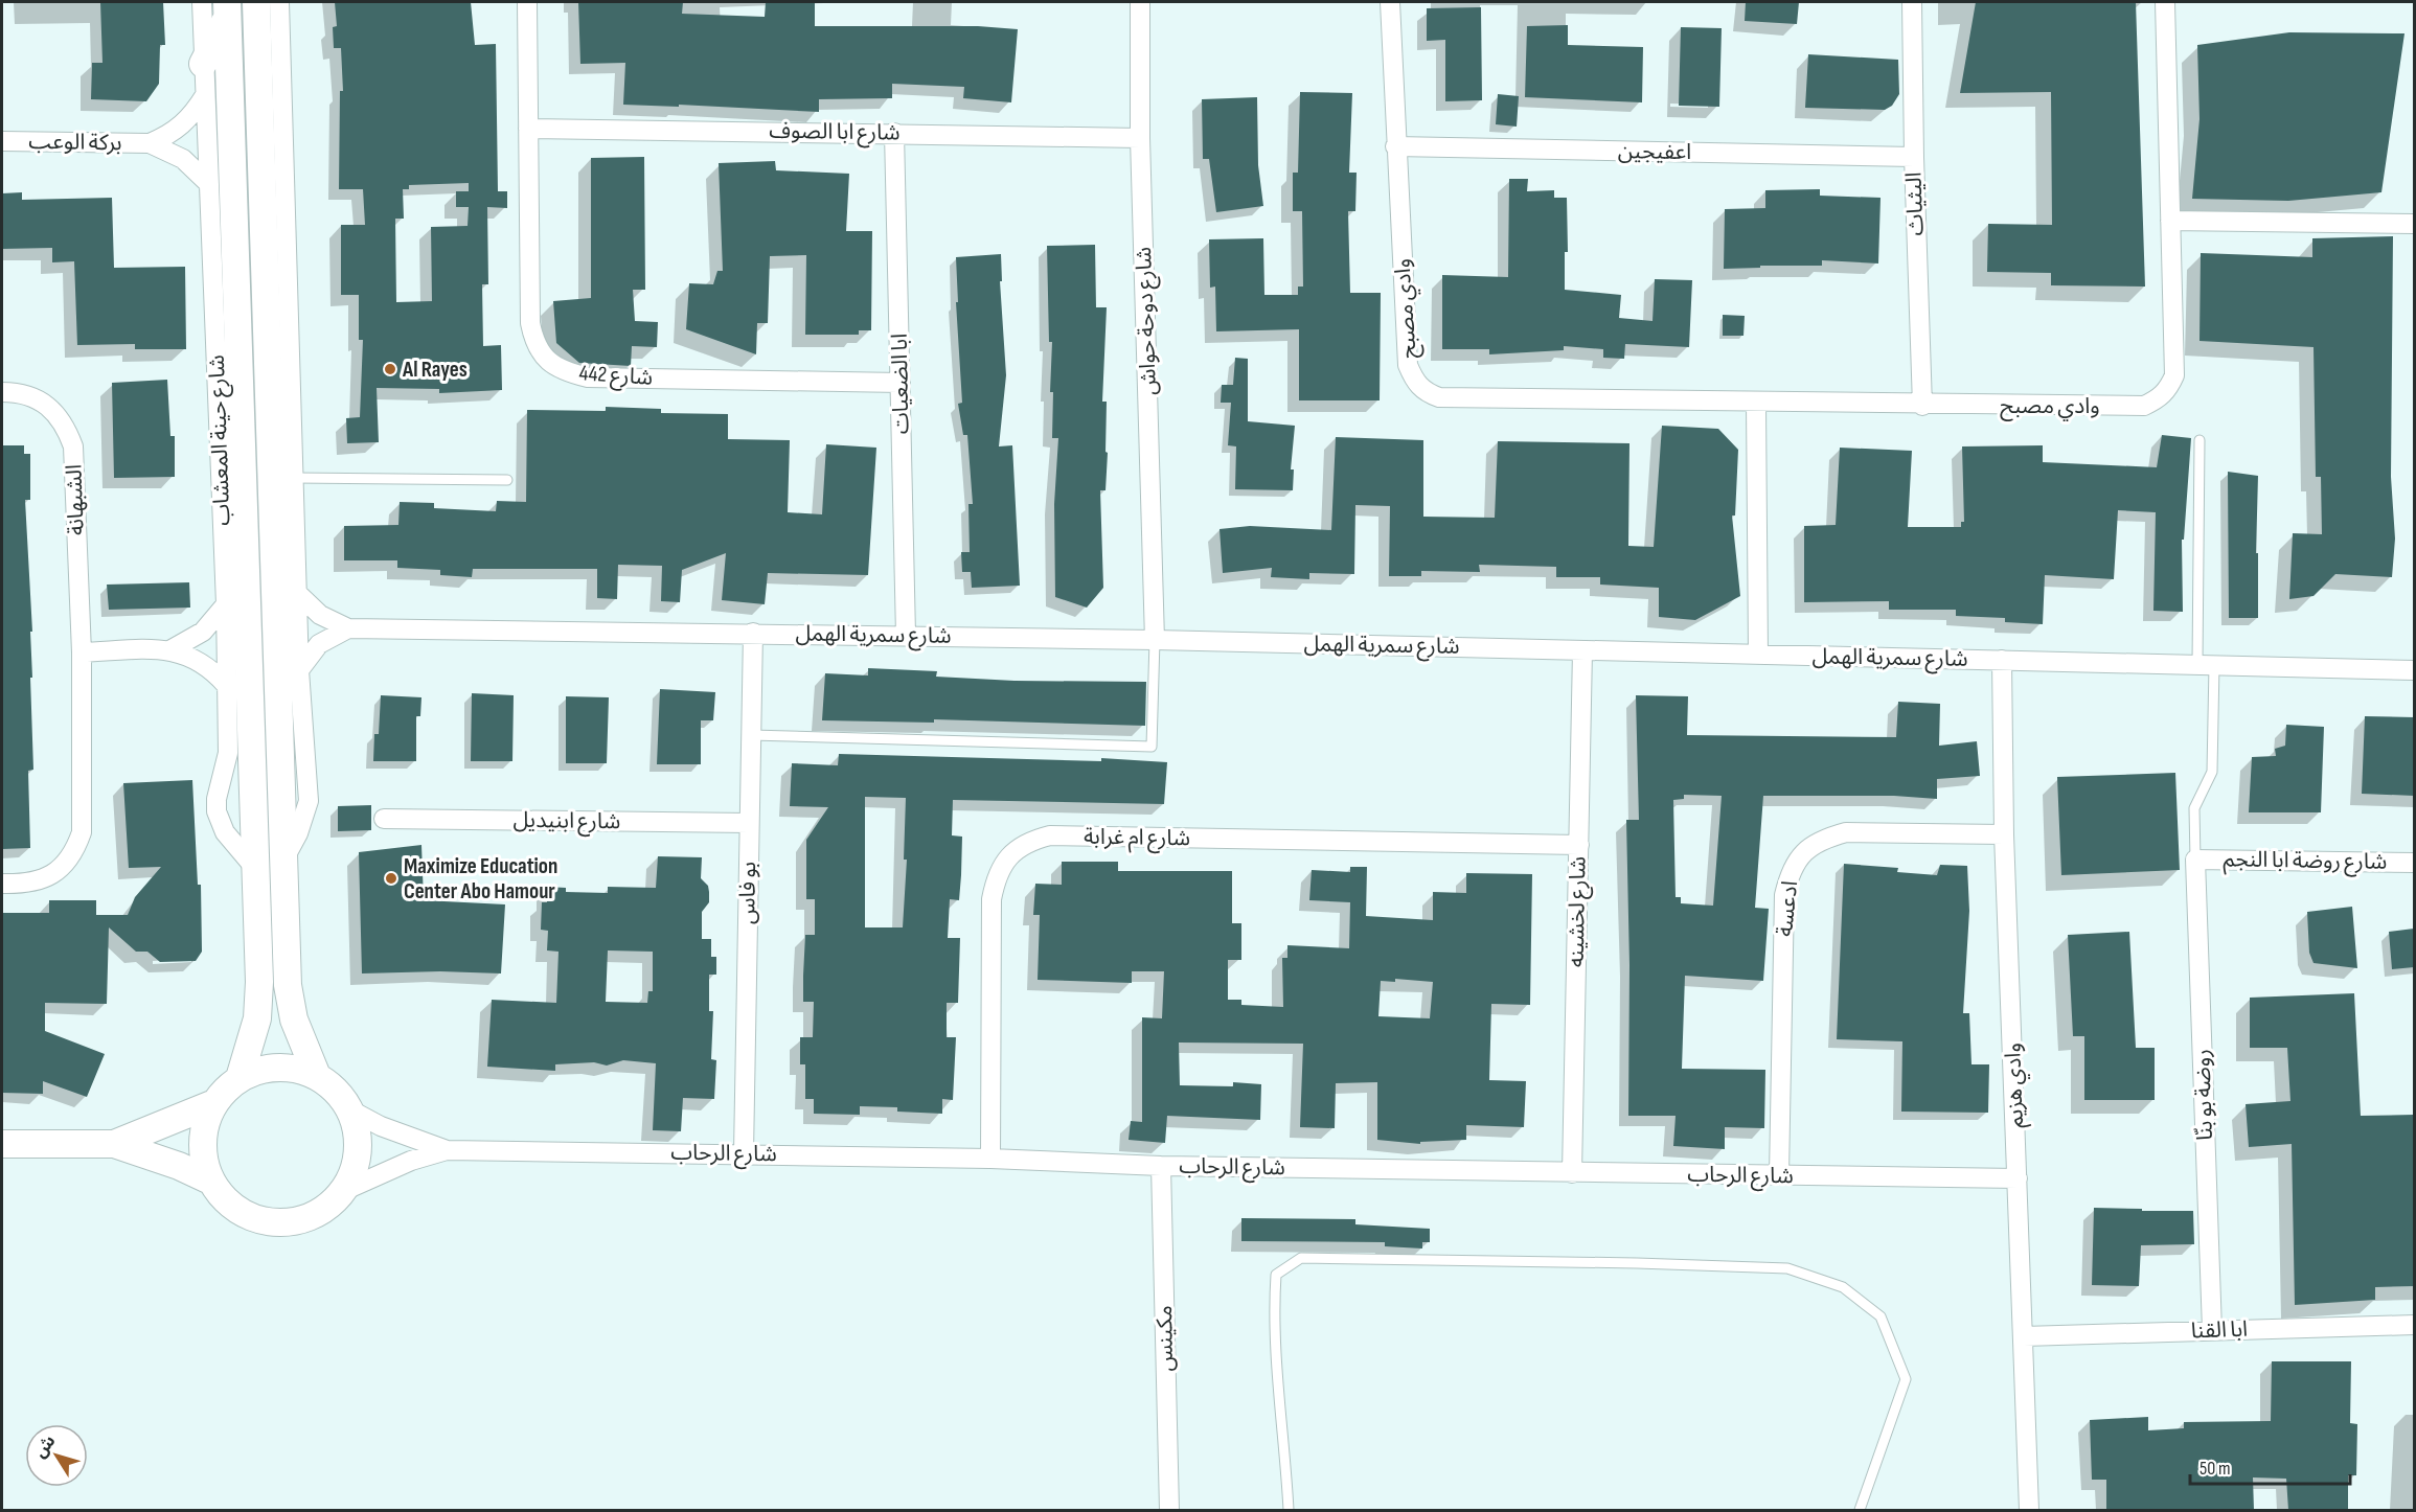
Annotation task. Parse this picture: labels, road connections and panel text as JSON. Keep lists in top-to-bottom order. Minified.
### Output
{"streets":{"street":["شارع ابا الصوف","بركة الوعب","اعفيجين","اليثياث","وادي مصبح","شارع دوحة حواش","شارع 442","ابا الضعيات","شارع حينة المعشاب","الشبهانة","شارع سمرية الهمل","شارع ابنيديل","شارع ام غرابة","شارع روضة ابا النجم","بو فاس","ادعسة","شارع لخشينه","وادي هزيم","روضة بو بنّا","شارع الرحاب","ابا القنا","مكينس"]},"crossings":[["شارع ابا الصوف","شارع دوحة حواش"],["شارع ابا الصوف","شارع 442"],["شارع ابا الصوف","ابا الضعيات"],["بركة الوعب","شارع حينة المعشاب"],["اعفيجين","اليثياث"],["اعفيجين","وادي مصبح"],["اليثياث","وادي مصبح"],["شارع دوحة حواش","شارع سمرية الهمل"],["شارع 442","ابا الضعيات"],["ابا الضعيات","شارع سمرية الهمل"],["شارع حينة المعشاب","شارع الرحاب"],["شارع سمرية الهمل","بو فاس"],["شارع سمرية الهمل","شارع لخشينه"],["شارع سمرية الهمل","وادي هزيم"],["شارع ابنيديل","بو فاس"],["شارع ام غرابة","شارع لخشينه"],["شارع ام غرابة","شارع الرحاب"],["شارع روضة ابا النجم","روضة بو بنّا"],["بو فاس","شارع الرحاب"],["ادعسة","وادي هزيم"],["ادعسة","شارع الرحاب"],["شارع لخشينه","شارع الرحاب"],["وادي هزيم","شارع الرحاب"],["وادي هزيم","ابا القنا"],["روضة بو بنّا","ابا القنا"],["شارع الرحاب","مكينس"]],"places":["Al Rayes","Maximize Education Center Abo Hamour"],"scale_bar":"50 m","north":"top left"}
